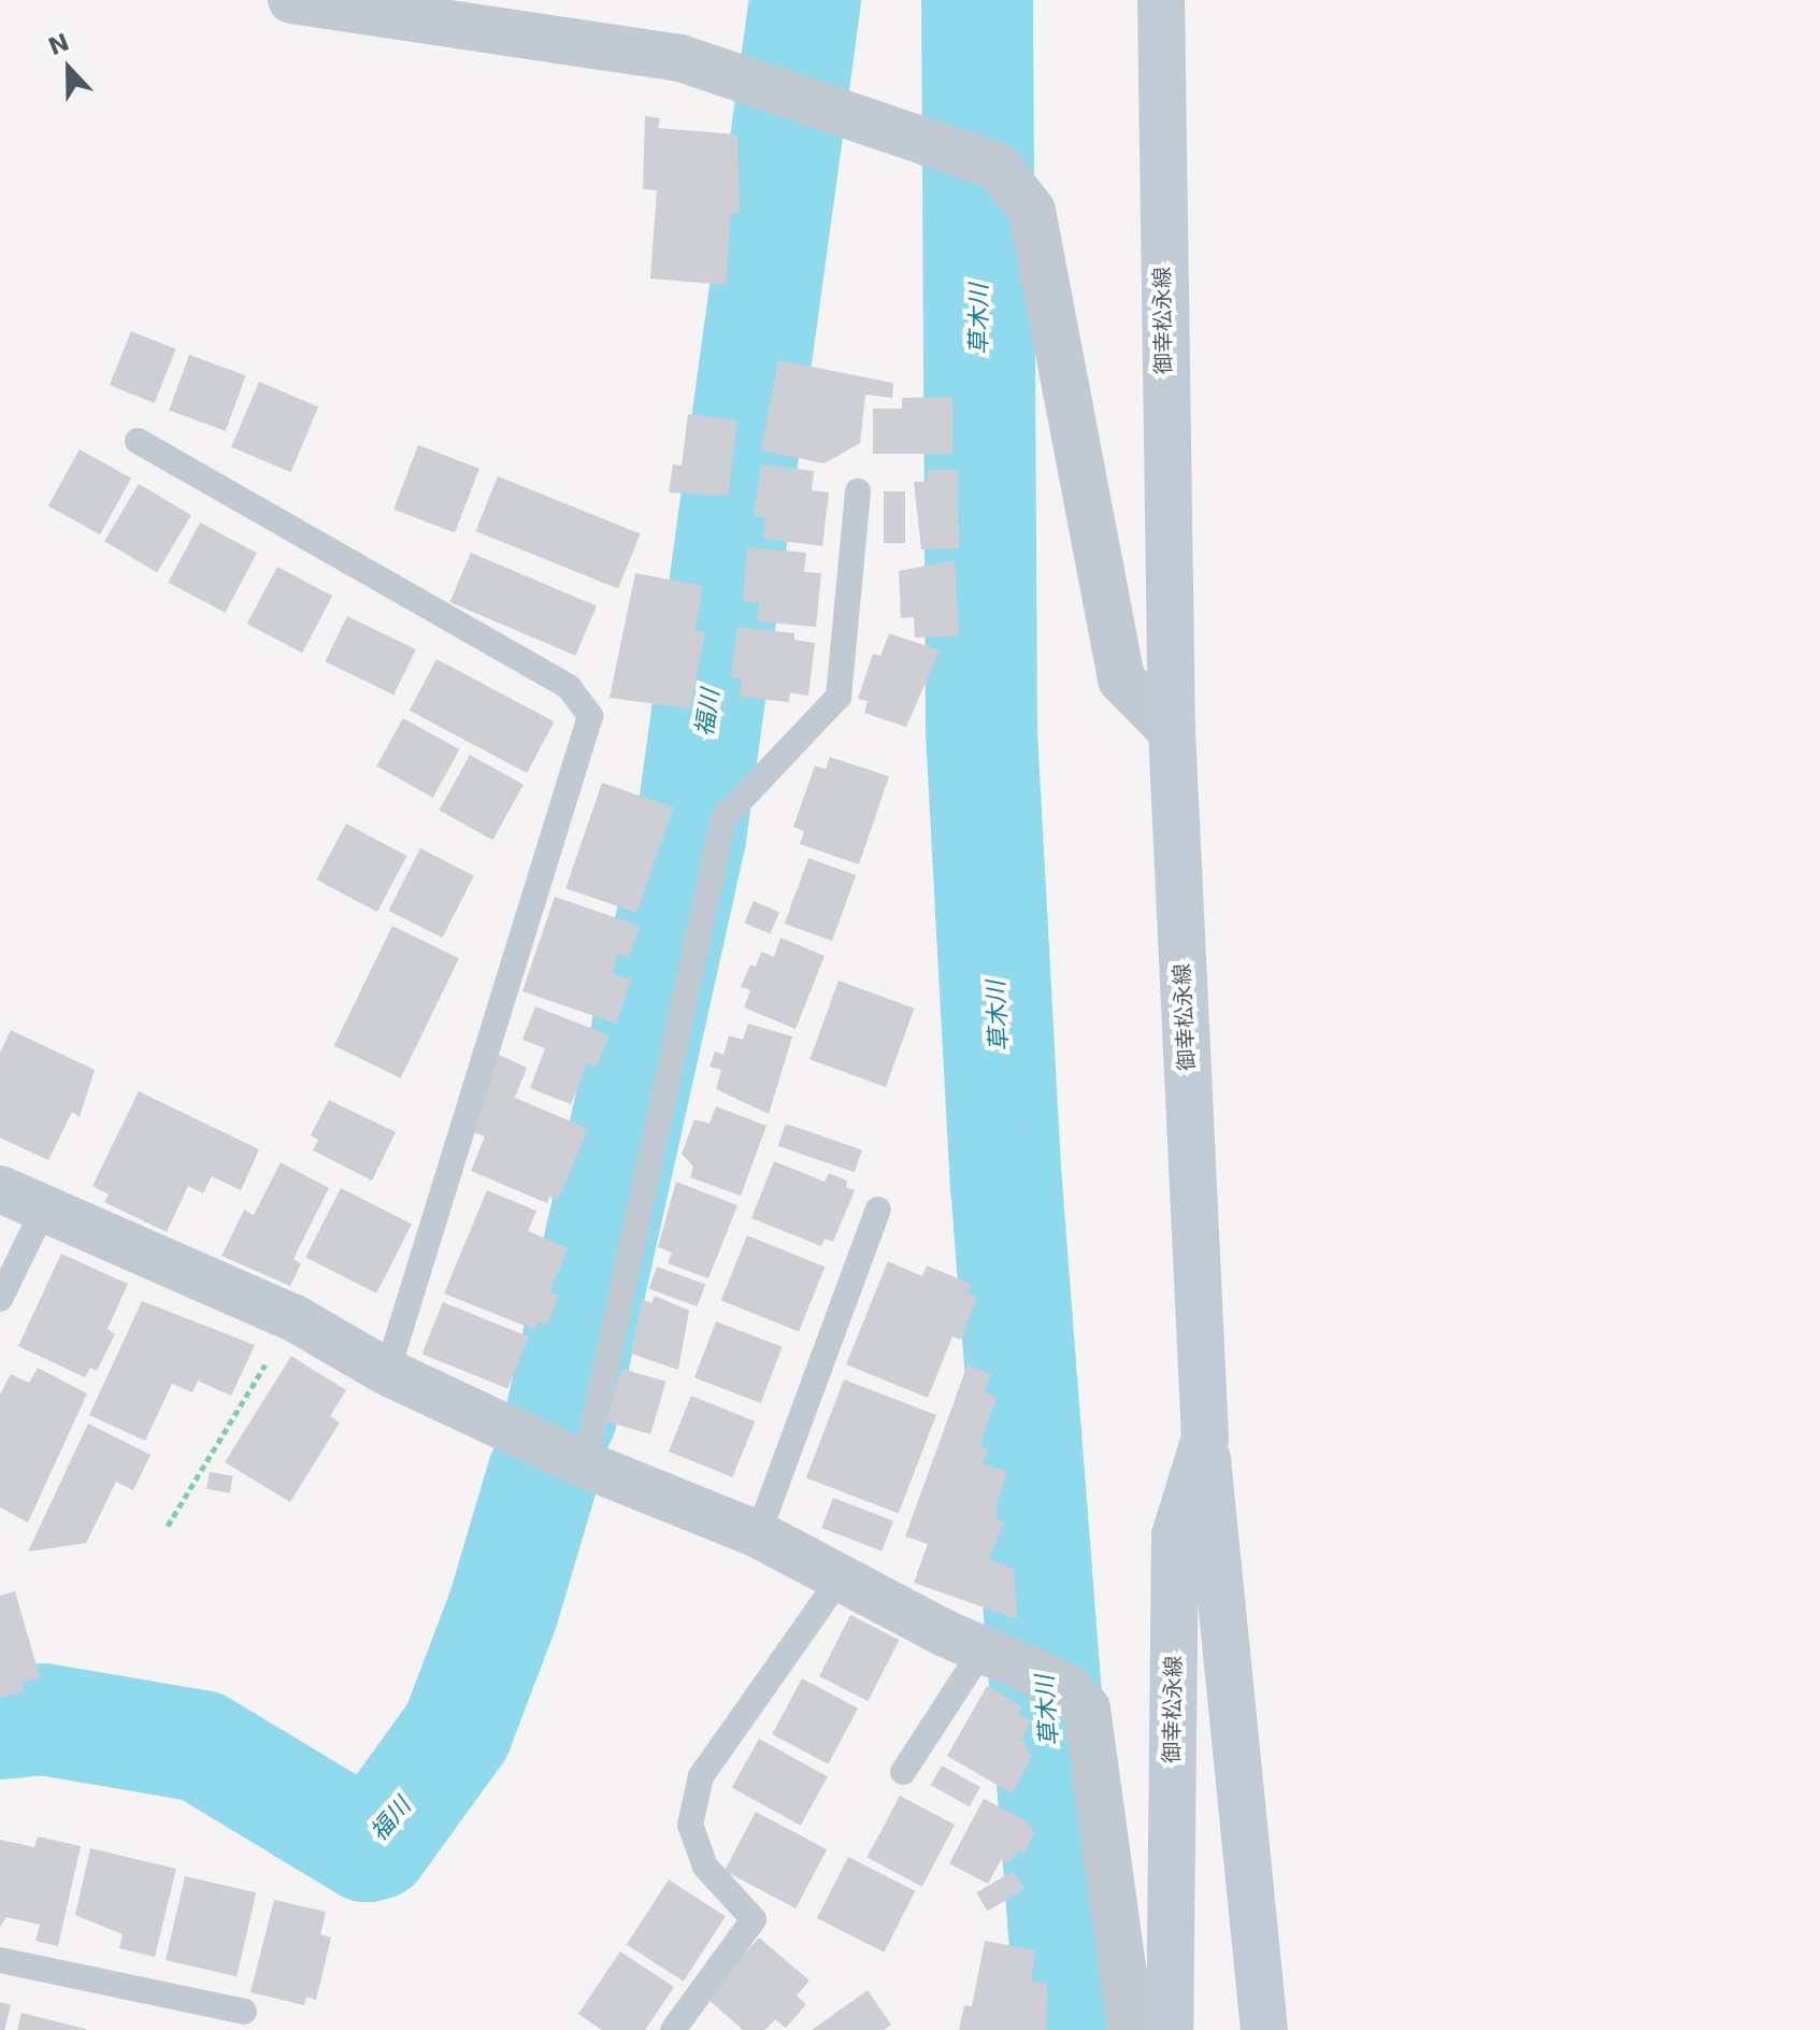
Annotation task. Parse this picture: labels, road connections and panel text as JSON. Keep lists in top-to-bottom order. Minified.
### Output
{"streets":{"main road":["御幸松永線"]},"water":["草木川","福川"],"north":"top"}
